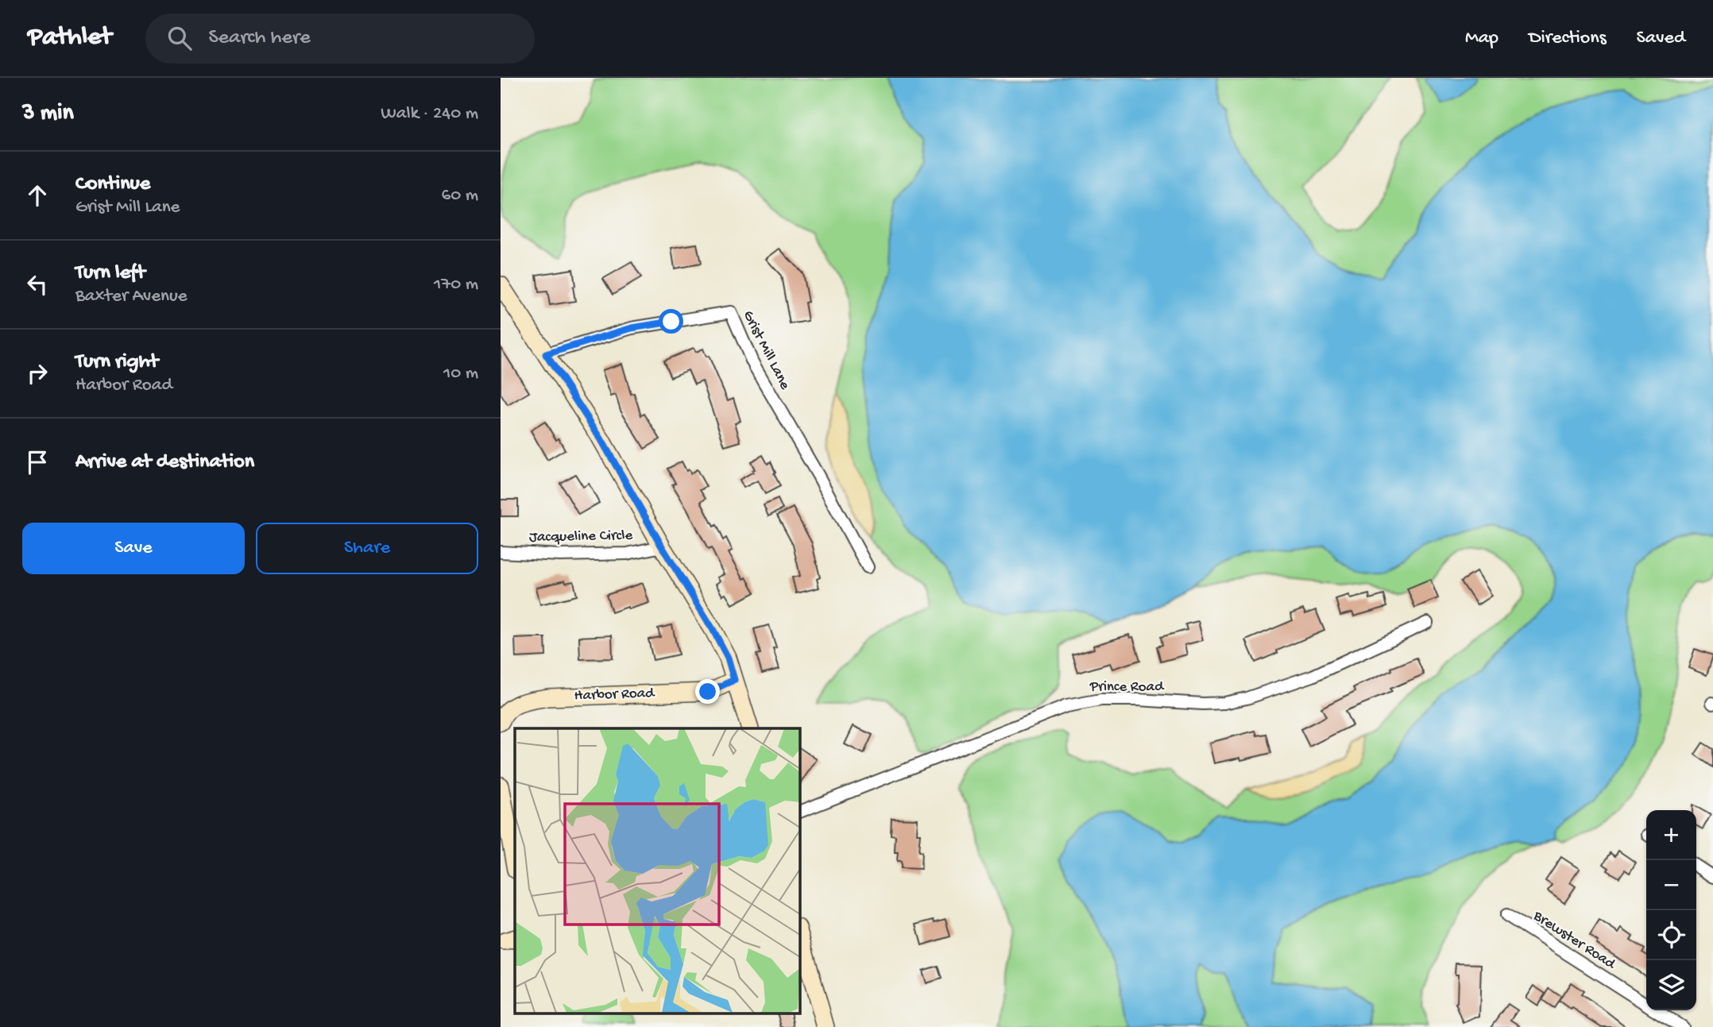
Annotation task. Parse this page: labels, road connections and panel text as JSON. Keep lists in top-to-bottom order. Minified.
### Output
{"streets":{"street":["Grist Mill Lane","Jacqueline Circle","Prince Road","Harbor Road","Brewster Road"]},"page":{"header":"Pathlet","search":"Search here","nav":["Map","Directions","Saved"],"heading":["3 min","Walk · 240 m"],"list":[["Continue","Grist Mill Lane","60 m"],["Turn left","Baxter Avenue","170 m"],["Turn right","Harbor Road","10 m"],"Arrive at destination"],"buttons":["Save","Share"],"map_buttons":["+","−"]}}
